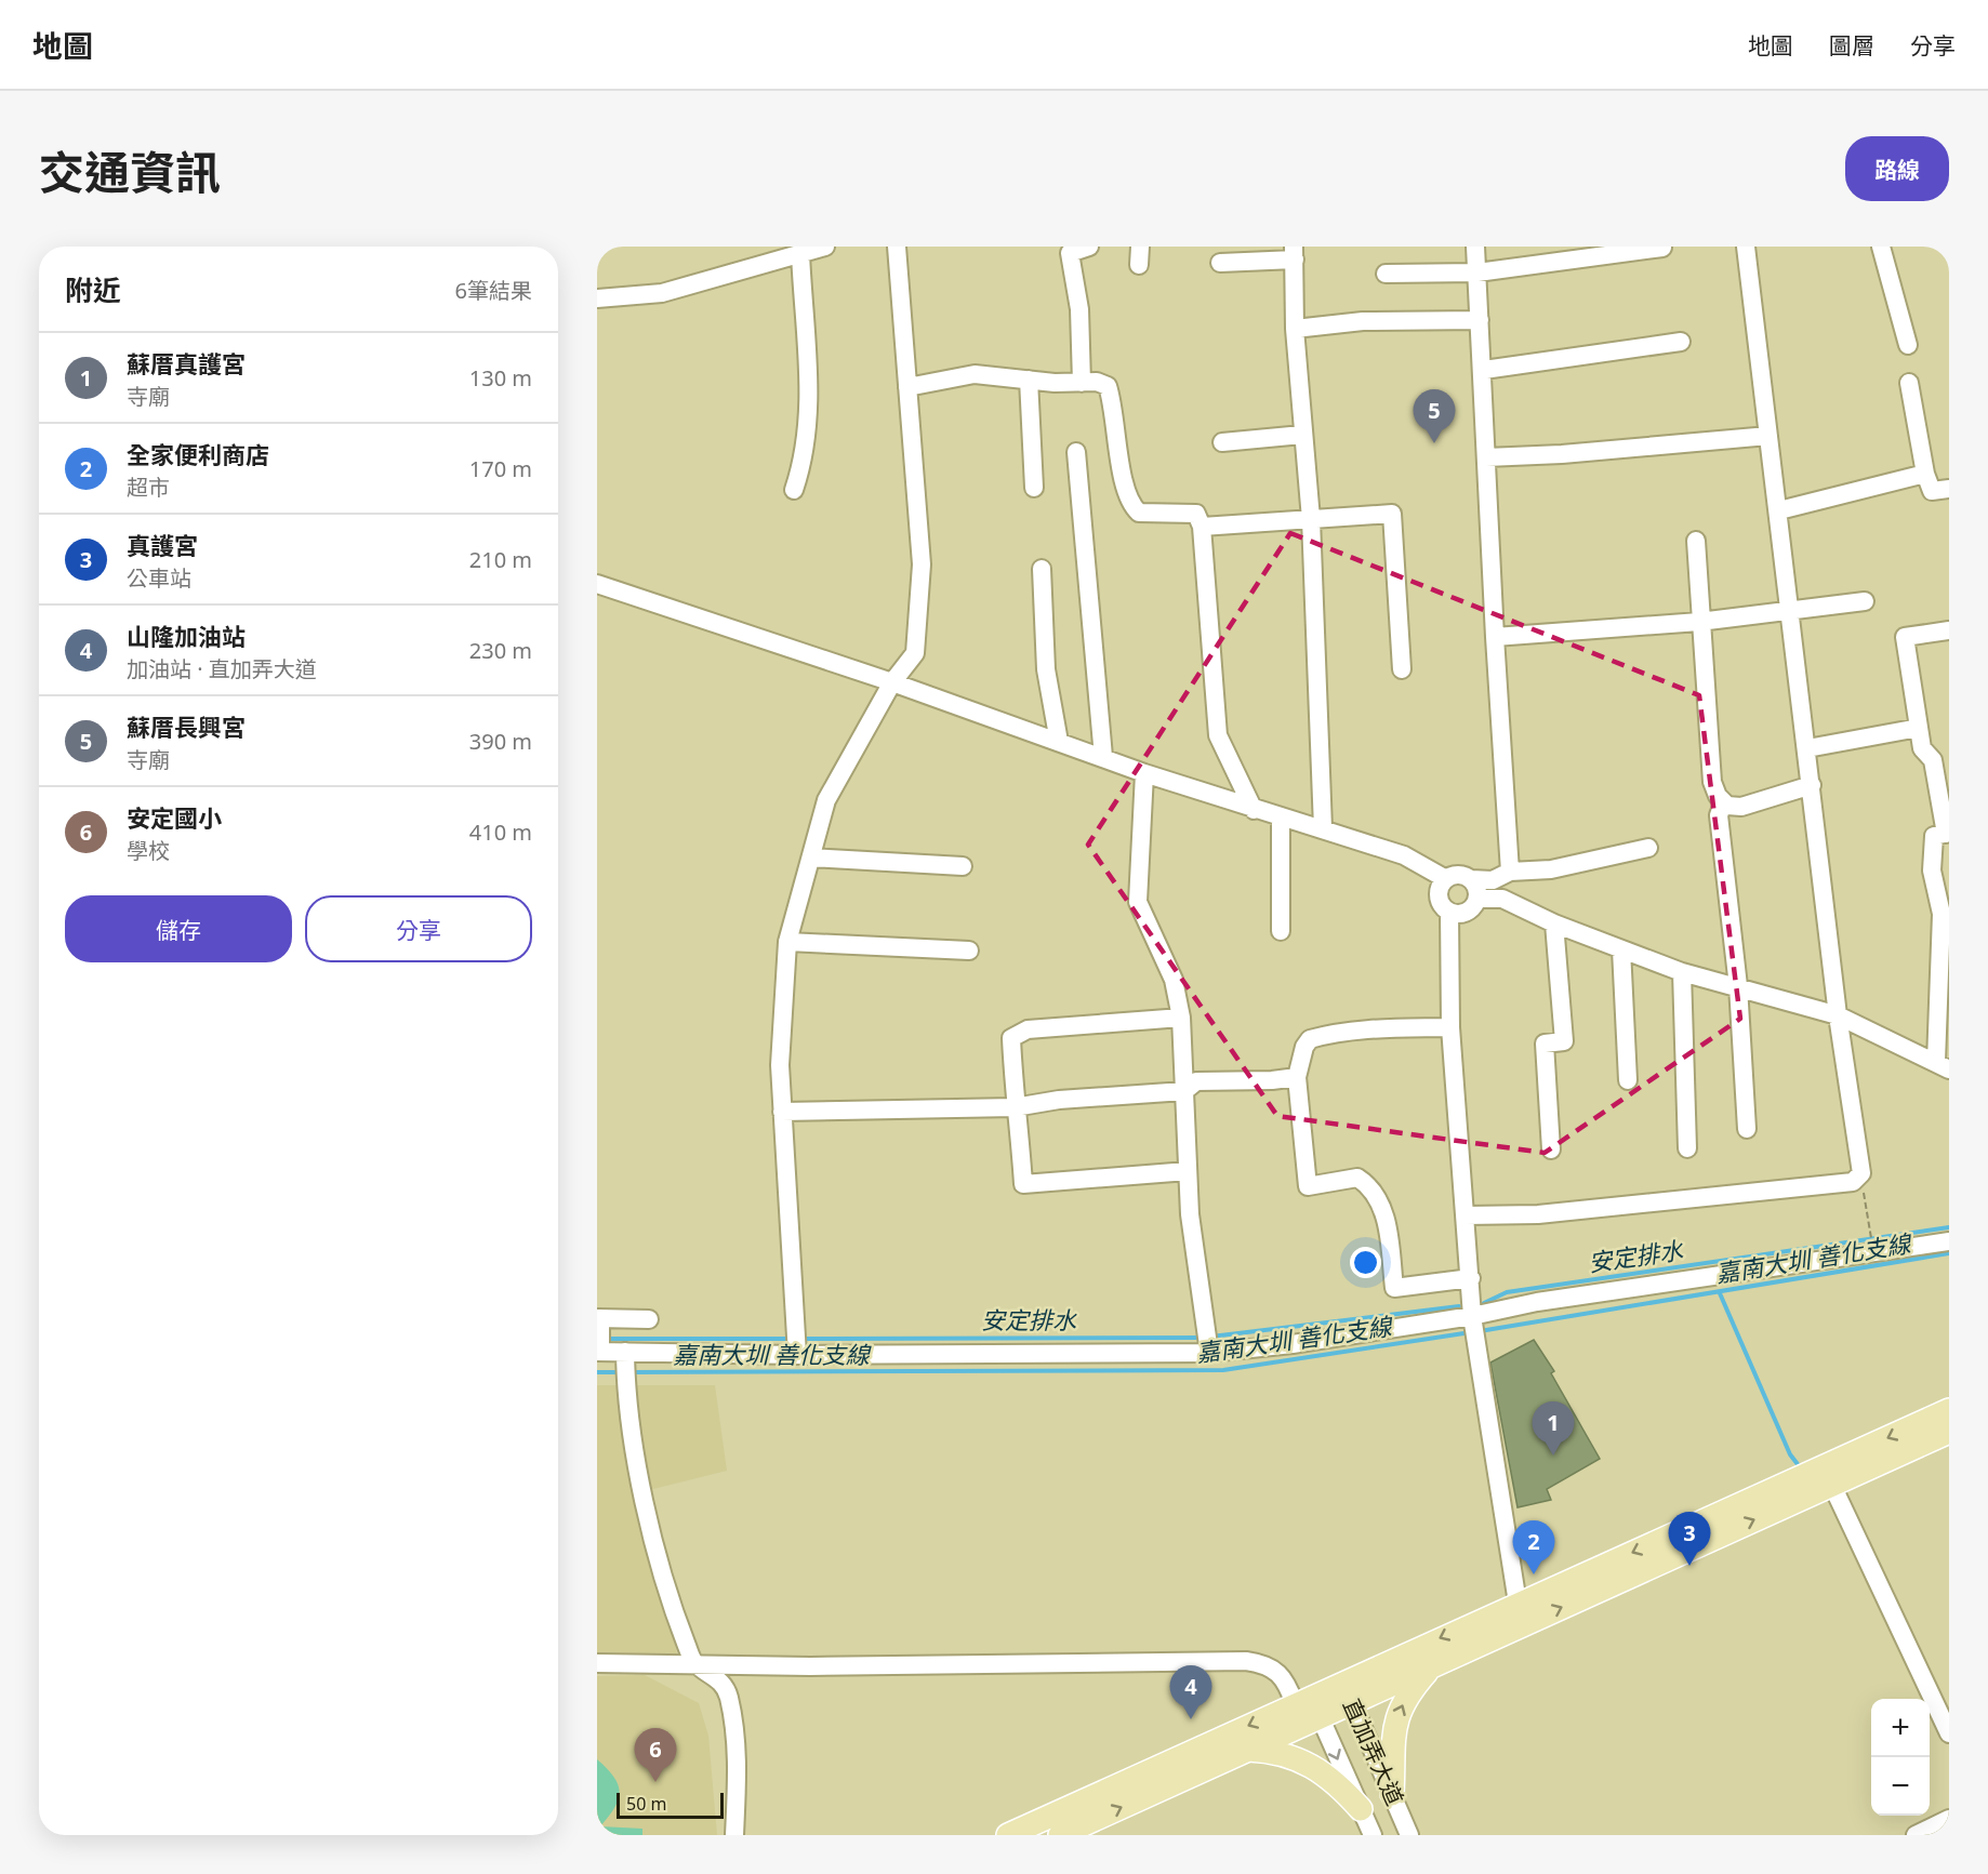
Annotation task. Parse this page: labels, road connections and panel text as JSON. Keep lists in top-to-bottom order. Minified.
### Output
{"streets":{"street":["直加弄大道"]},"water":["安定排水","嘉南大圳 善化支線"],"scale_bar":"50 m","page":{"header":"地圖","nav":["地圖","圖層","分享"],"title":"交通資訊","buttons":["路線",["儲存","分享"]],"heading":["附近","6筆結果"],"list":[{"mark":"1","name":"蘇厝真護宮","note":"寺廟","value":"130 m"},{"mark":"2","name":"全家便利商店","note":"超市","value":"170 m"},{"mark":"3","name":"真護宮","note":"公車站","value":"210 m"},{"mark":"4","name":"山隆加油站","note":"加油站 · 直加弄大道","value":"230 m"},{"mark":"5","name":"蘇厝長興宮","note":"寺廟","value":"390 m"},{"mark":"6","name":"安定國小","note":"學校","value":"410 m"}],"pins":["5","1","3","2","4","6"],"map_buttons":["+","−"],"scale":"50 m"}}
